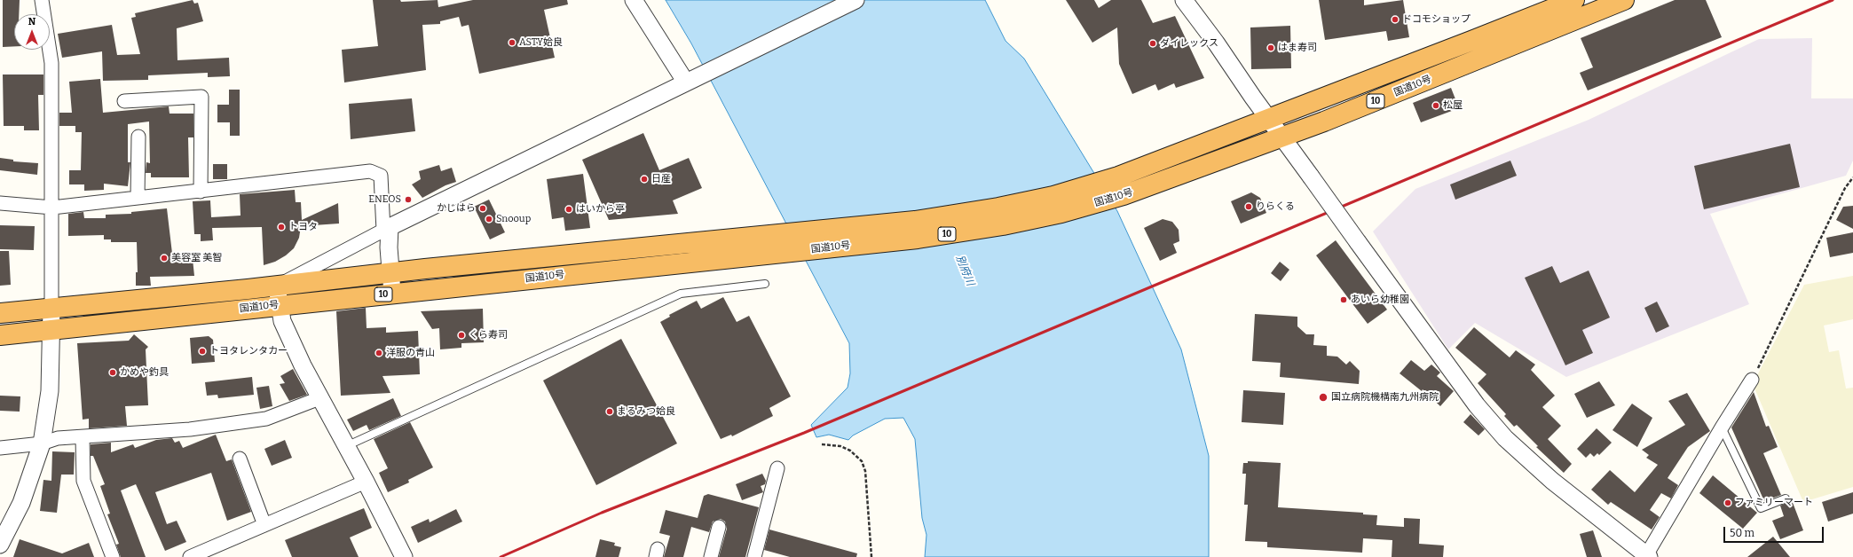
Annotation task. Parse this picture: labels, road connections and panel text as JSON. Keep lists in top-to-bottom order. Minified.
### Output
{"streets":{"highway":["国道10号","10"]},"water":["別府川"],"places":["ドコモショップ","ASTY姶良","ダイレックス","はま寿司","松屋","日産","ENEOS","りらくる","かじはら","はいから亭","Snooup","トヨタ","美容室 美智","あいら幼稚園","くら寿司","トヨタレンタカー","洋服の青山","かめや釣具","国立病院機構南九州病院","まるみつ姶良","ファミリーマート"],"scale_bar":"50 m","north":"top"}
